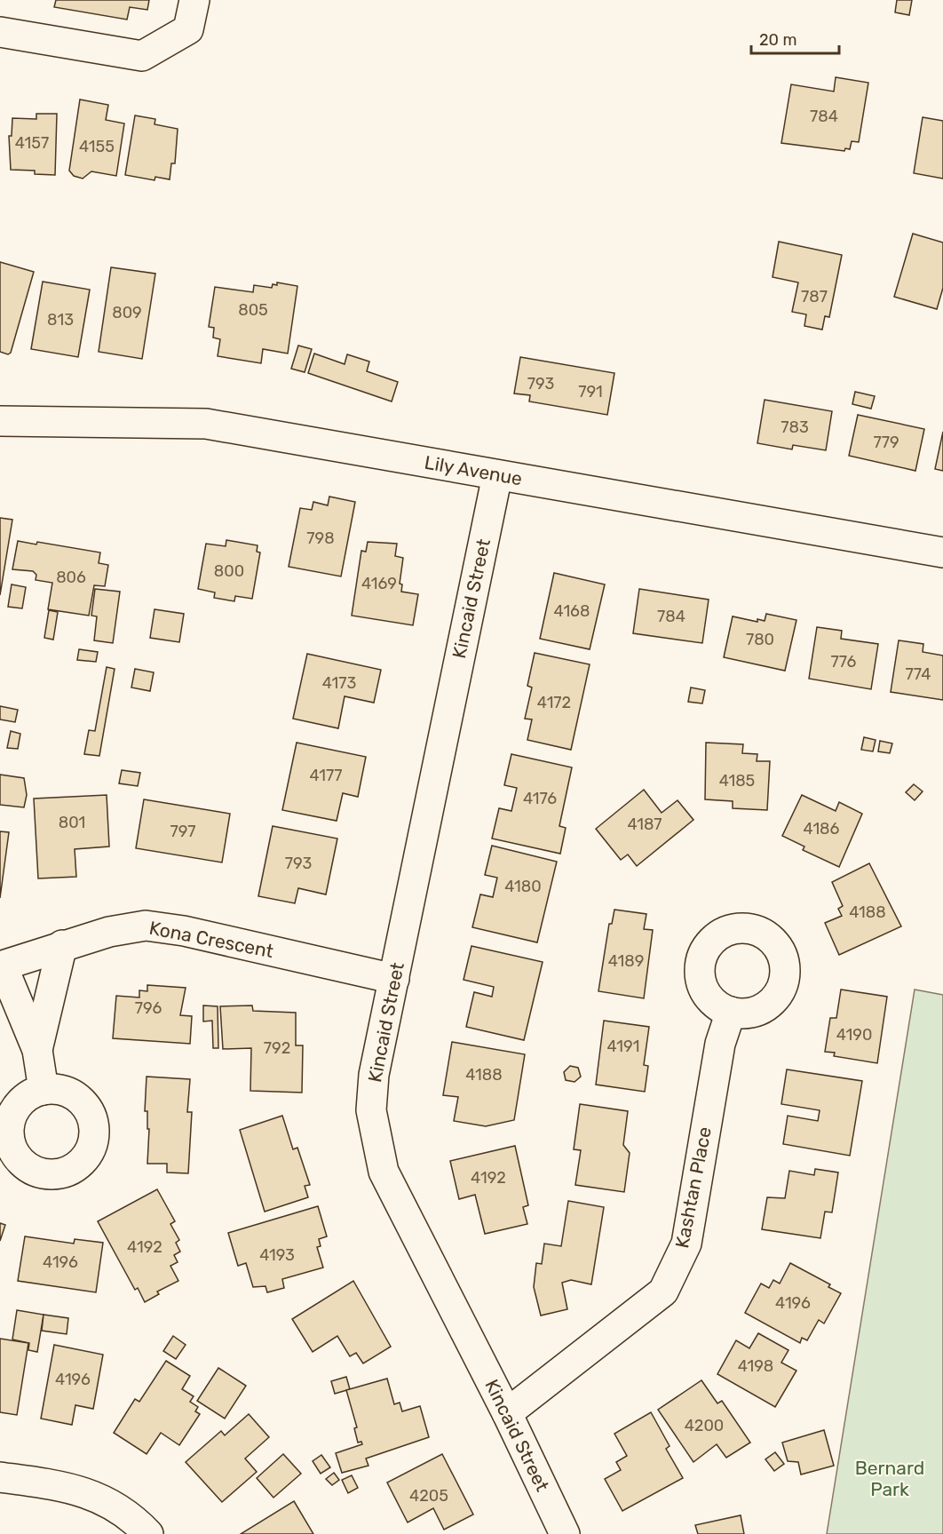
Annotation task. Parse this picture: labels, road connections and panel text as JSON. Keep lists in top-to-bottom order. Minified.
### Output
{"streets":{"street":["Lily Avenue","Kincaid Street","Kona Crescent","Kashtan Place"]},"crossings":[["Lily Avenue","Kincaid Street"],["Kincaid Street","Kona Crescent"],["Kincaid Street","Kashtan Place"]],"parks":["Bernard Park"],"house_numbers":["784","4157","4155","787","805","809","813","793","791","783","779","798","800","806","4169","4168","784","780","776","774","4173","4172","4177","4185","4176","801","4187","4186","797","793","4180","4188","4189","796","4190","4191","792","4188","4192","4192","4193","4196","4196","4198","4196","4200","4205"],"scale_bar":"20 m"}
